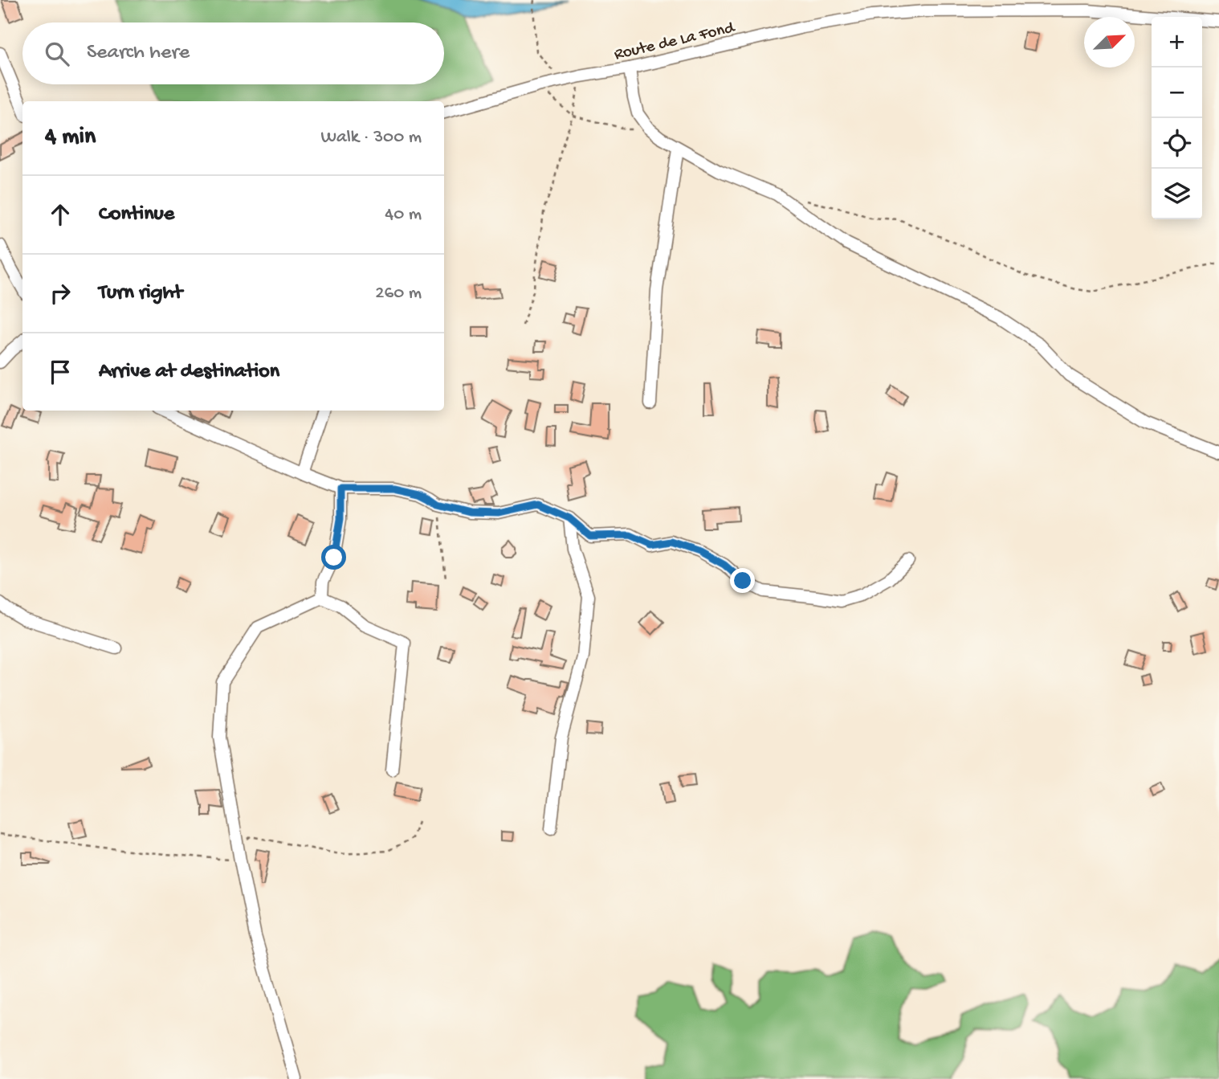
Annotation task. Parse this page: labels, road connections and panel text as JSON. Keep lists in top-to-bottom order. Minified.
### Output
{"streets":{"street":["Route de La Fond"]},"north":"top right","page":{"map_buttons":["+","−"],"search":"Search here","heading":["4 min","Walk · 300 m"],"list":[["Continue","40 m"],["Turn right","260 m"],"Arrive at destination"]}}
